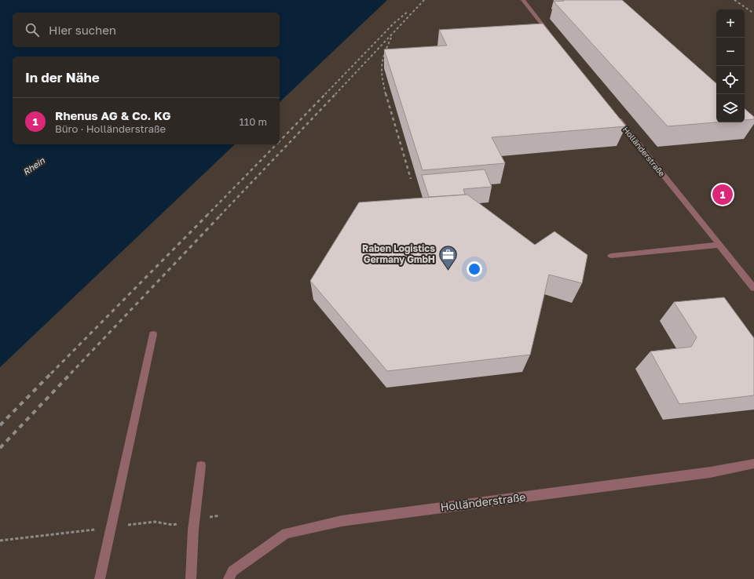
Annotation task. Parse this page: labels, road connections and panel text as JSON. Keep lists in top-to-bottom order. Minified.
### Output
{"streets":{"street":["Holländerstraße"]},"water":["Rhein"],"places":{"office":["Raben Logistics Germany GmbH"]},"page":{"map_buttons":["+","−"],"search":"Hier suchen","heading":"In der Nähe","list":[{"mark":"1","name":"Rhenus AG & Co. KG","note":"Büro · Holländerstraße","value":"110 m"}],"pins":"1"}}
